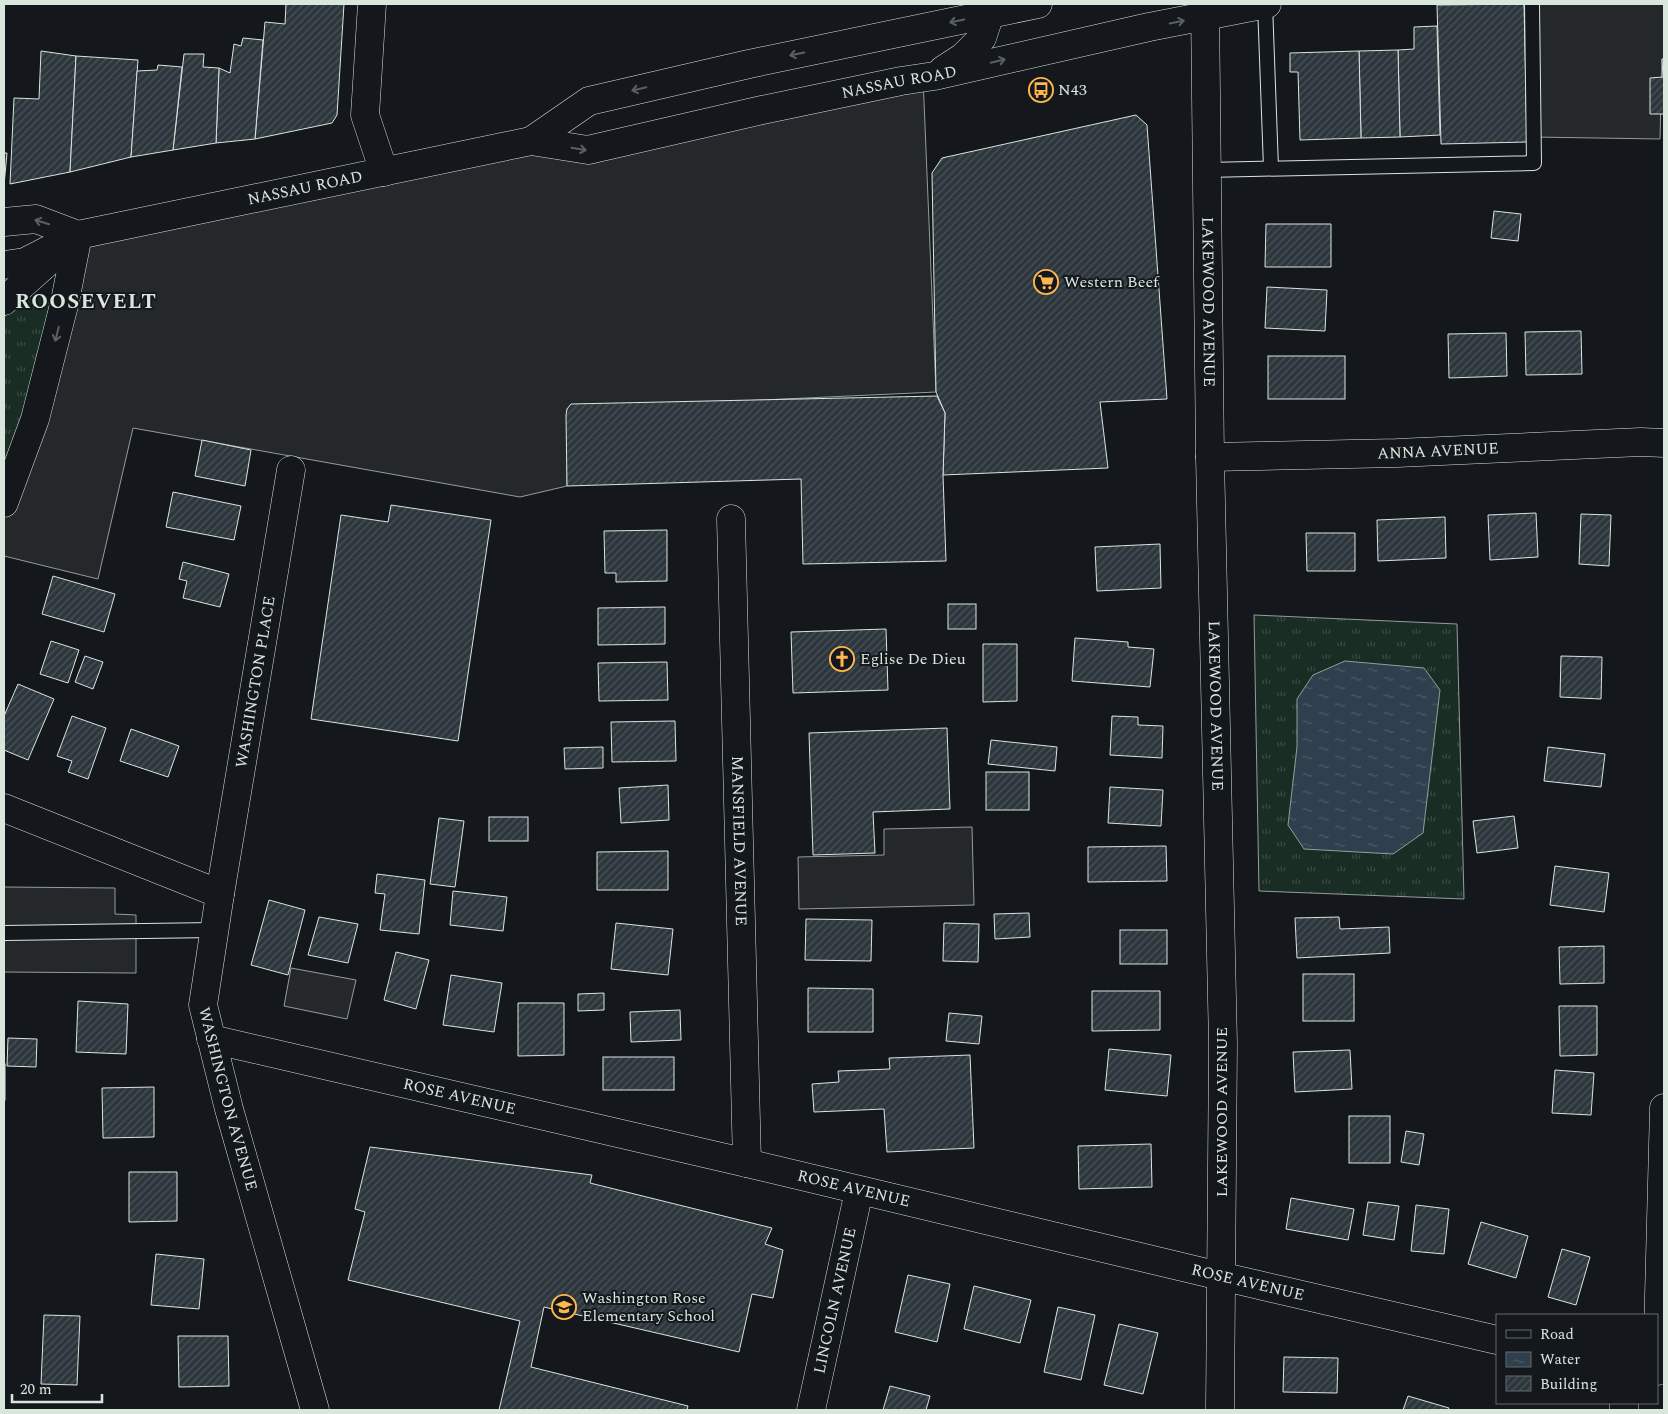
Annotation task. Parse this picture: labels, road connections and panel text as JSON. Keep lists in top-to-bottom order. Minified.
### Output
{"streets":{"street":["NASSAU ROAD","LAKEWOOD AVENUE","ANNA AVENUE","WASHINGTON PLACE","MANSFIELD AVENUE","ROSE AVENUE","WASHINGTON AVENUE","LINCOLN AVENUE"]},"crossings":[["NASSAU ROAD","LAKEWOOD AVENUE"],["LAKEWOOD AVENUE","ANNA AVENUE"],["LAKEWOOD AVENUE","ROSE AVENUE"],["WASHINGTON PLACE","WASHINGTON AVENUE"],["MANSFIELD AVENUE","ROSE AVENUE"],["ROSE AVENUE","WASHINGTON AVENUE"],["ROSE AVENUE","LINCOLN AVENUE"]],"districts":["ROOSEVELT"],"places":{"bus stop":["N43"],"supermarket":["Western Beef"],"church":["Eglise De Dieu"],"school or university":["Washington Rose Elementary School"]},"legend":["Road","Water","Building"],"scale_bar":"20 m"}
